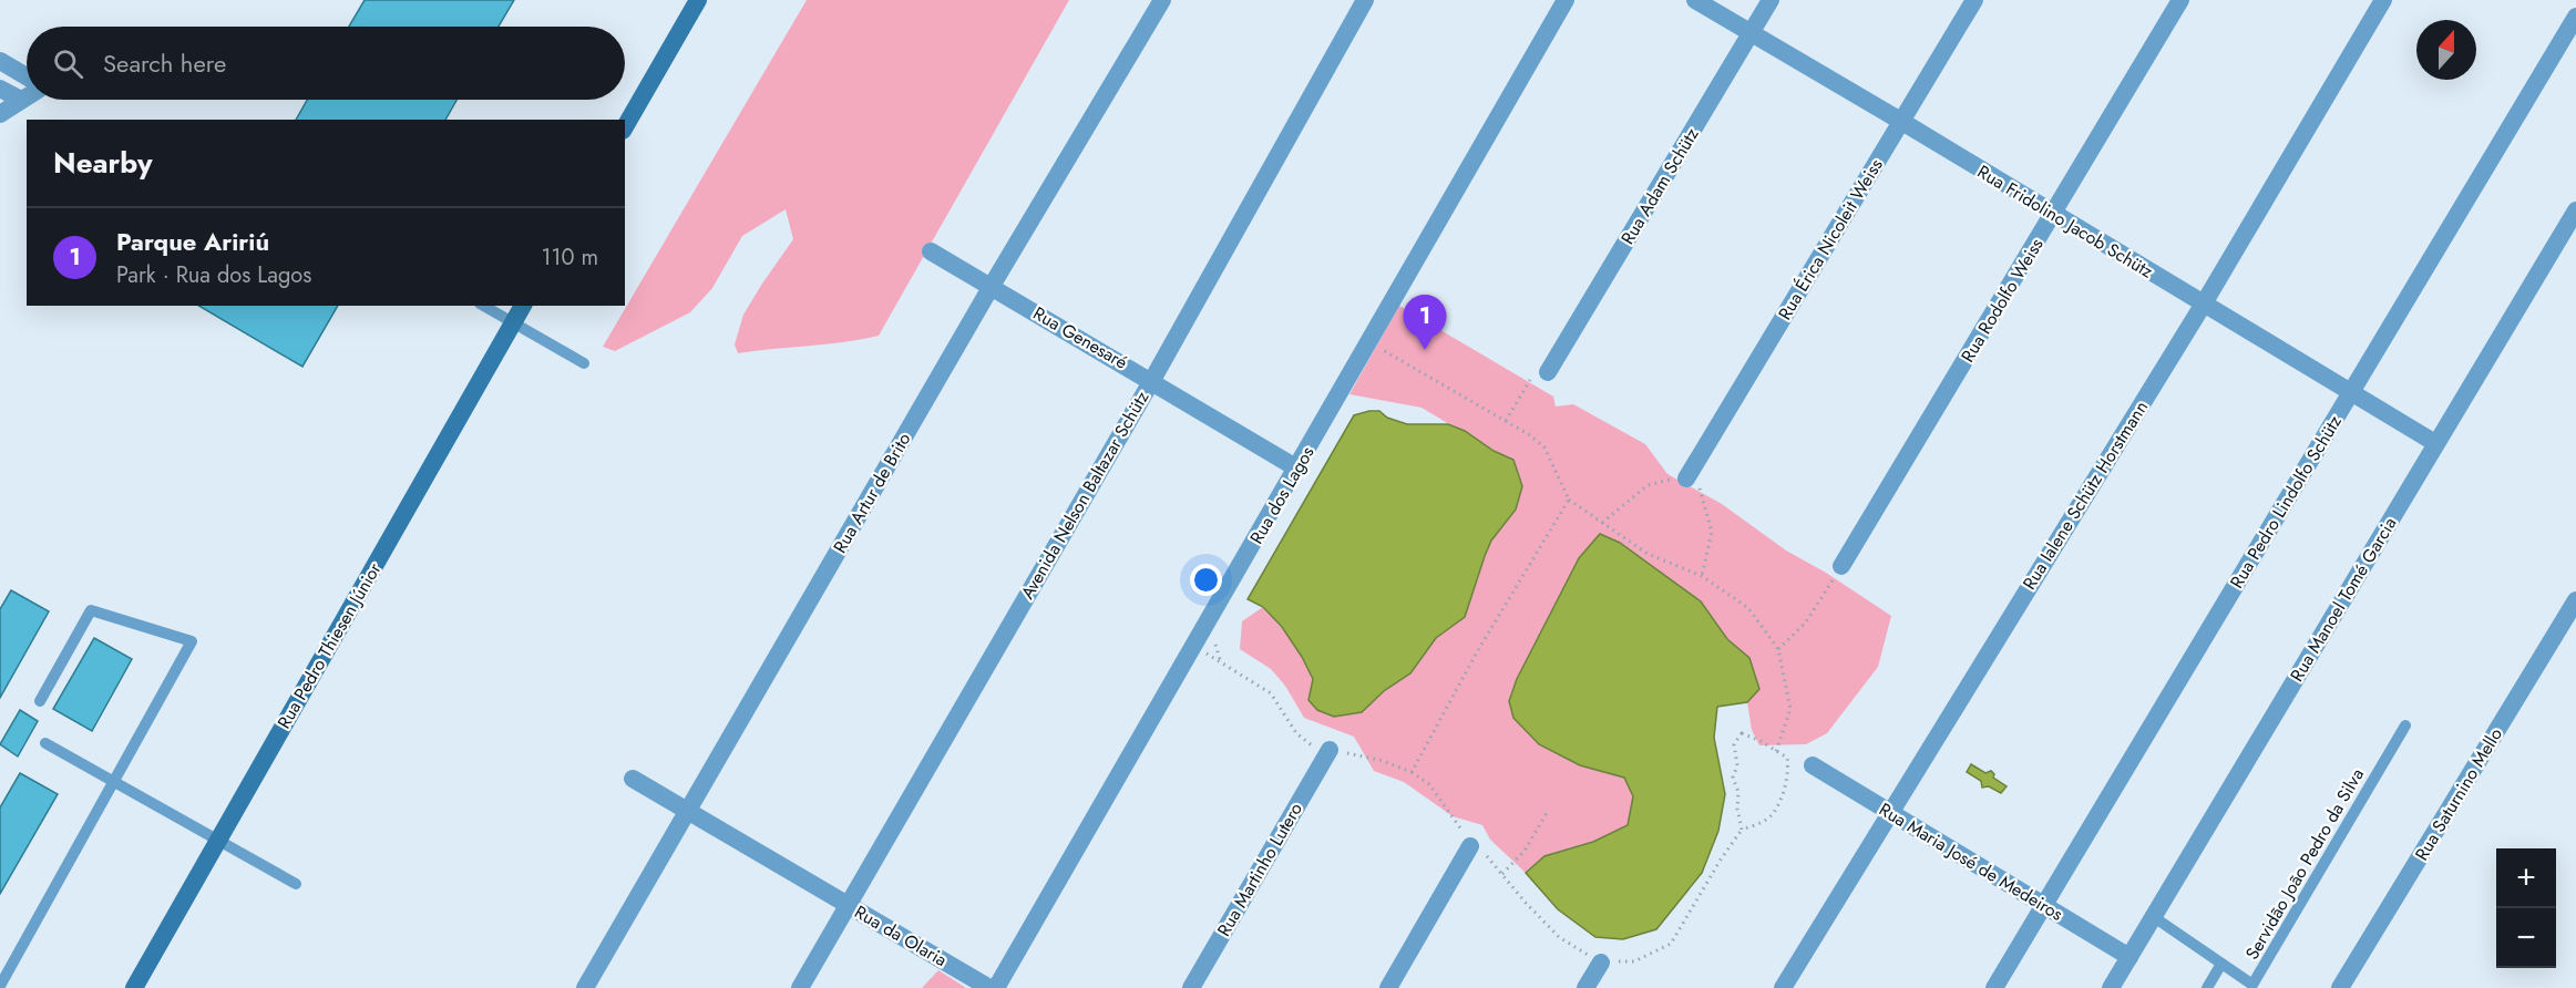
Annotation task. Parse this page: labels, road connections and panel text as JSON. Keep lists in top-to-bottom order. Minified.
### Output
{"streets":{"main road":["Rua Pedro Thiesen Júnior"],"street":["Rua Adam Schütz","Rua Fridolino Jacob Schütz","Rua Érica Nicoleit Weiss","Rua Rodolfo Weiss","Rua Genesaré","Rua Artur de Brito","Avenida Nelson Baltazar Schütz","Rua dos Lagos","Rua Ialene Schütz Horstmann","Rua Pedro Lindolfo Schütz","Rua Manoel Tomé Garcia","Rua Saturnino Mello","Rua Maria José de Medeiros","Rua Martinho Lutero","Rua da Olaria"],"lane":["Servidão João Pedro da Silva"]},"crossings":[["Rua Adam Schütz","Rua Fridolino Jacob Schütz"],["Rua Fridolino Jacob Schütz","Rua Érica Nicoleit Weiss"],["Rua Fridolino Jacob Schütz","Rua Rodolfo Weiss"],["Rua Fridolino Jacob Schütz","Rua Ialene Schütz Horstmann"],["Rua Fridolino Jacob Schütz","Rua Pedro Lindolfo Schütz"],["Rua Fridolino Jacob Schütz","Rua Manoel Tomé Garcia"],["Rua Genesaré","Rua Artur de Brito"],["Rua Genesaré","Avenida Nelson Baltazar Schütz"],["Rua Genesaré","Rua dos Lagos"],["Rua Artur de Brito","Rua da Olaria"],["Avenida Nelson Baltazar Schütz","Rua da Olaria"],["Rua Ialene Schütz Horstmann","Rua Maria José de Medeiros"],["Rua Pedro Lindolfo Schütz","Rua Maria José de Medeiros"],["Rua Manoel Tomé Garcia","Rua Maria José de Medeiros"],["Rua Manoel Tomé Garcia","Servidão João Pedro da Silva"]],"north":"top","page":{"search":"Search here","heading":"Nearby","list":[{"mark":"1","name":"Parque Aririú","note":"Park · Rua dos Lagos","value":"110 m"}],"pins":"1","map_buttons":["+","−"]}}
